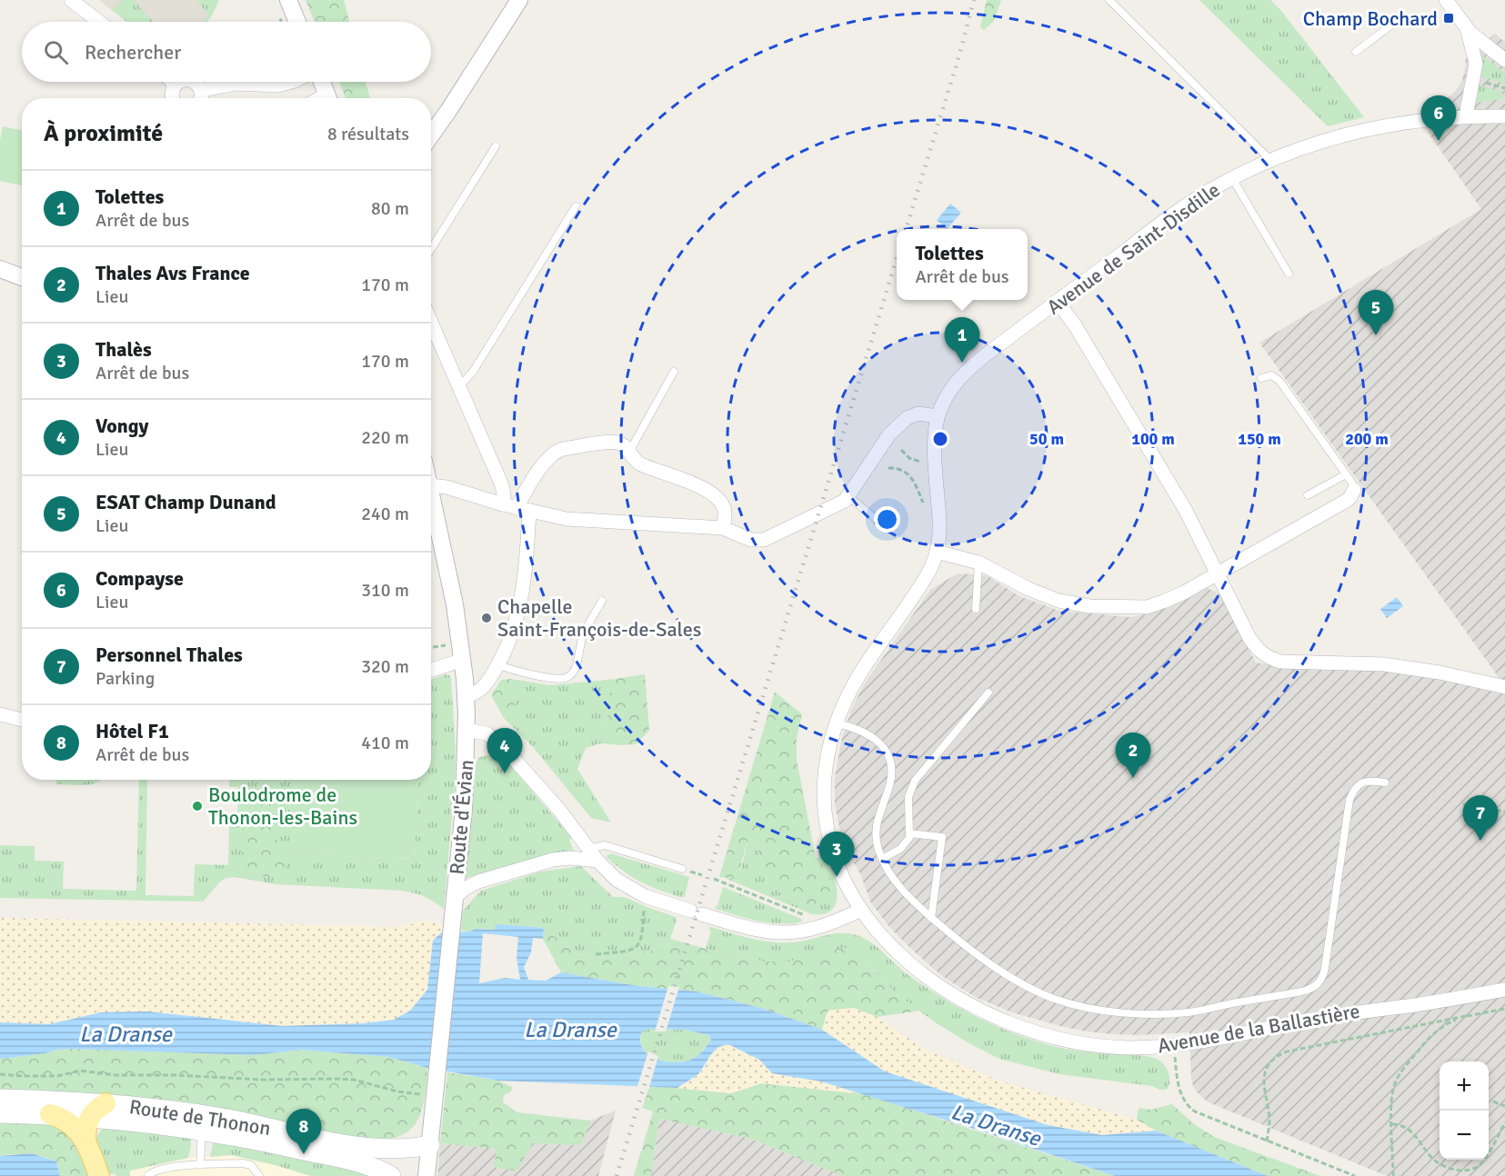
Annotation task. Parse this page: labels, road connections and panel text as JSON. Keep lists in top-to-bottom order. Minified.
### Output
{"streets":{"main road":["Route de Thonon"],"street":["Avenue de Saint-Disdille","Route d'Évian","Avenue de la Ballastière"]},"crossings":[["Avenue de Saint-Disdille","Avenue de la Ballastière"],["Route d'Évian","Route de Thonon"]],"water":["La Dranse"],"places":{"transit":["Champ Bochard"],"other":["Chapelle Saint-François-de-Sales","Boulodrome de Thonon-les-Bains"]},"page":{"search":"Rechercher","pins":["6","5","1","4","2","7","3","8"],"heading":["À proximité","8 résultats"],"list":[{"mark":"1","name":"Tolettes","note":"Arrêt de bus","value":"80 m"},{"mark":"2","name":"Thales Avs France","note":"Lieu","value":"170 m"},{"mark":"3","name":"Thalès","note":"Arrêt de bus","value":"170 m"},{"mark":"4","name":"Vongy","note":"Lieu","value":"220 m"},{"mark":"5","name":"ESAT Champ Dunand","note":"Lieu","value":"240 m"},{"mark":"6","name":"Compayse","note":"Lieu","value":"310 m"},{"mark":"7","name":"Personnel Thales","note":"Parking","value":"320 m"},{"mark":"8","name":"Hôtel F1","note":"Arrêt de bus","value":"410 m"}],"popup":["Tolettes","Arrêt de bus"],"map_buttons":["+","−"]},"rings":["50 m","100 m","150 m","200 m"]}
